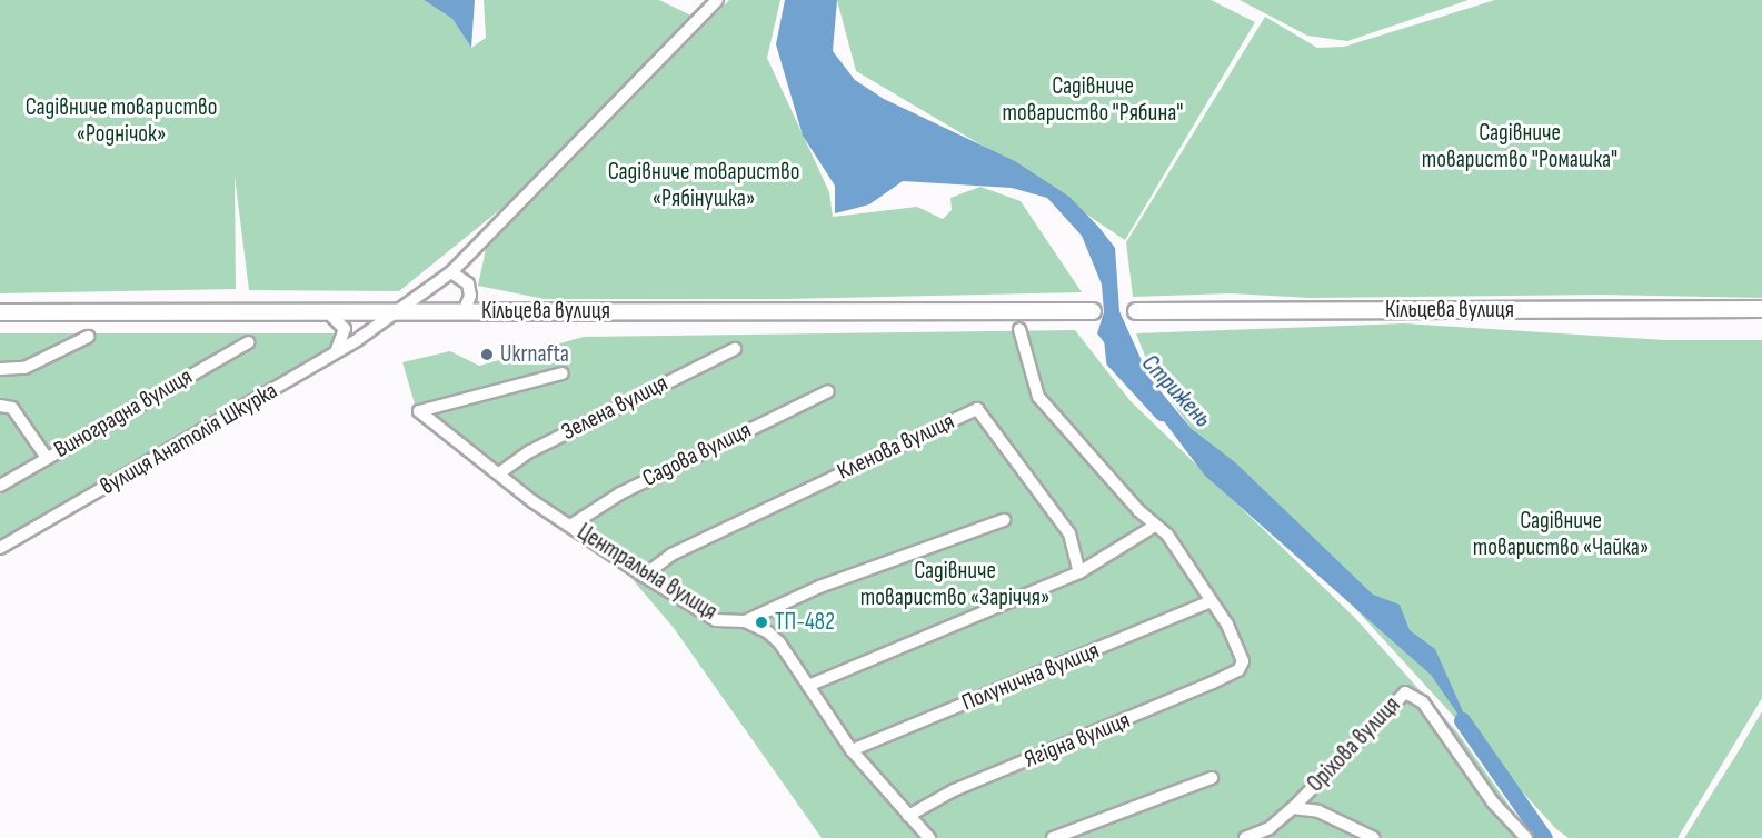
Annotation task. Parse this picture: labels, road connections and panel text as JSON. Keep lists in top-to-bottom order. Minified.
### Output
{"streets":{"main road":["Кільцева вулиця"],"street":["Зелена вулиця","Виноградна вулиця","вулиця Анатолія Шкурка","Кленова вулиця","Садова вулиця","Центральна вулиця","Полунична вулиця","Ягідна вулиця","Оріхова вулиця"]},"crossings":[["Кільцева вулиця","вулиця Анатолія Шкурка"],["Зелена вулиця","Центральна вулиця"],["Кленова вулиця","Центральна вулиця"],["Садова вулиця","Центральна вулиця"],["Центральна вулиця","Полунична вулиця"],["Центральна вулиця","Ягідна вулиця"],["Полунична вулиця","Ягідна вулиця"]],"water":["Стрижень"],"parks":["Садівниче товариство \"Рябина\"","Садівниче товариство «Роднічок»","Садівниче товариство \"Ромашка\"","Садівниче товариство «Рябінушка»","Садівниче товариство «Чайка»","Садівниче товариство «Заріччя»"],"places":["Ukrnafta","ТП-482"]}
